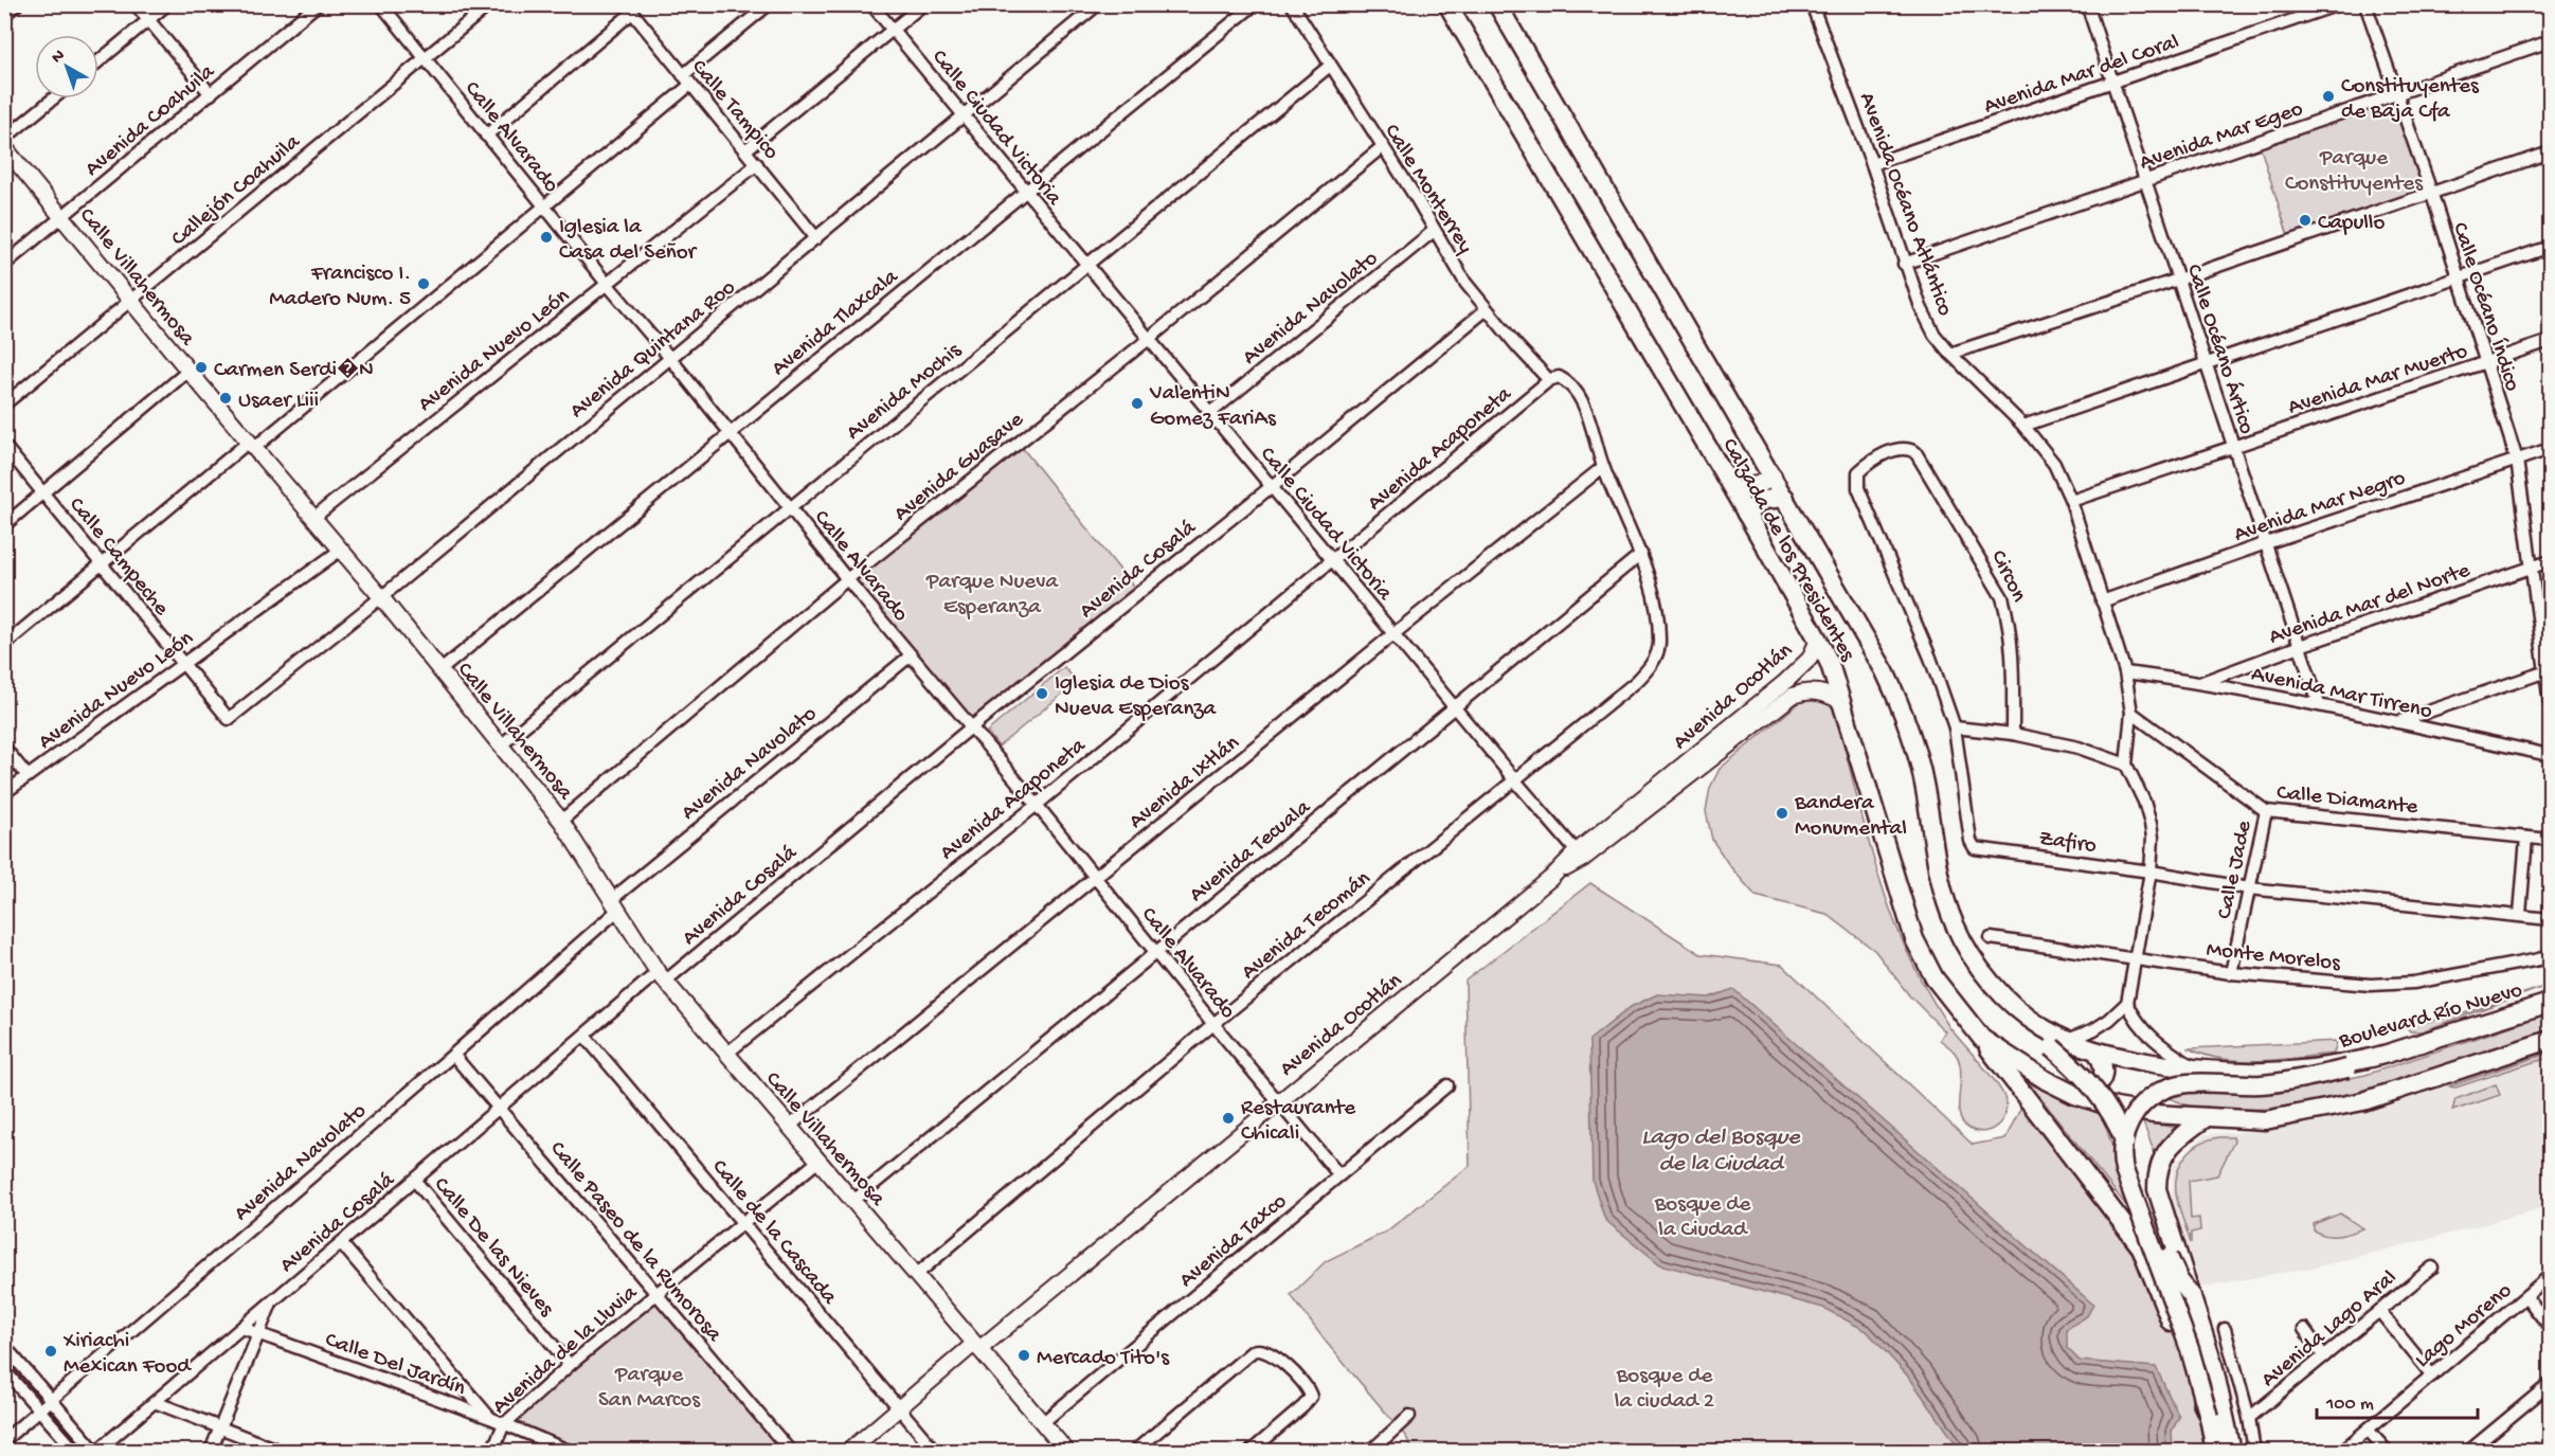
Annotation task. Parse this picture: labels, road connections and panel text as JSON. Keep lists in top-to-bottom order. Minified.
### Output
{"streets":{"highway":["Calzada de los Presidentes","Boulevard Río Nuevo"],"main road":["Calle Villahermosa","Avenida Ocotlán"],"street":["Avenida Mar del Coral","Calle Tampico","Avenida Coahuila","Calle Ciudad Victoria","Avenida Mar Egeo","Calle Alvarado","Calle Monterrey","Callejón Coahuila","Avenida Océano Atlántico","Avenida Navolato","Calle Océano Índico","Avenida Tlaxcala","Avenida Quintana Roo","Avenida Nuevo León","Calle Océano Ártico","Avenida Mar Muerto","Avenida Mochis","Avenida Acaponeta","Avenida Guasave","Avenida Mar Negro","Calle Campeche","Avenida Cosalá","Circon","Avenida Mar del Norte","Avenida Mar Tirreno","Avenida Ixtlán","Calle Diamante","Zafiro","Avenida Tecuala","Calle Jade","Avenida Tecomán","Monte Morelos","Calle de la Cascada","Avenida Taxco","Calle Paseo de la Rumorosa","Calle De las Nieves","Lago Moreno","Avenida Lago Aral","Avenida de la Lluvia","Calle Del Jardín"]},"crossings":[["Avenida Mar del Coral","Avenida Océano Atlántico"],["Avenida Mar del Coral","Calle Océano Ártico"],["Calle Tampico","Avenida Quintana Roo"],["Calle Tampico","Avenida Nuevo León"],["Avenida Coahuila","Calle Villahermosa"],["Calle Ciudad Victoria","Avenida Navolato"],["Calle Ciudad Victoria","Avenida Tlaxcala"],["Calle Ciudad Victoria","Avenida Quintana Roo"],["Calle Ciudad Victoria","Avenida Mochis"],["Calle Ciudad Victoria","Avenida Acaponeta"],["Calle Ciudad Victoria","Avenida Guasave"],["Calle Ciudad Victoria","Avenida Cosalá"],["Calle Ciudad Victoria","Avenida Ocotlán"],["Calle Ciudad Victoria","Avenida Ixtlán"],["Calle Ciudad Victoria","Avenida Tecuala"],["Calle Ciudad Victoria","Avenida Tecomán"],["Avenida Mar Egeo","Avenida Océano Atlántico"],["Avenida Mar Egeo","Calle Océano Índico"],["Avenida Mar Egeo","Calle Océano Ártico"],["Calle Alvarado","Callejón Coahuila"],["Calle Alvarado","Avenida Navolato"],["Calle Alvarado","Avenida Tlaxcala"],["Calle Alvarado","Avenida Quintana Roo"],["Calle Alvarado","Avenida Nuevo León"],["Calle Alvarado","Avenida Mochis"],["Calle Alvarado","Avenida Acaponeta"],["Calle Alvarado","Avenida Guasave"],["Calle Alvarado","Avenida Cosalá"],["Calle Alvarado","Avenida Ocotlán"],["Calle Alvarado","Avenida Ixtlán"],["Calle Alvarado","Avenida Tecuala"],["Calle Alvarado","Avenida Tecomán"],["Calle Alvarado","Avenida Taxco"],["Calle Monterrey","Avenida Navolato"],["Calle Monterrey","Avenida Mochis"],["Calle Monterrey","Avenida Acaponeta"],["Calle Monterrey","Avenida Guasave"],["Calle Monterrey","Avenida Cosalá"],["Calle Monterrey","Avenida Ixtlán"],["Calle Monterrey","Avenida Tecuala"],["Calle Monterrey","Avenida Tecomán"],["Callejón Coahuila","Calle Villahermosa"],["Avenida Océano Atlántico","Avenida Mar Muerto"],["Avenida Océano Atlántico","Avenida Mar Negro"],["Avenida Océano Atlántico","Avenida Mar Tirreno"],["Avenida Océano Atlántico","Calle Diamante"],["Calle Villahermosa","Avenida Navolato"],["Calle Villahermosa","Avenida Tlaxcala"],["Calle Villahermosa","Avenida Quintana Roo"],["Calle Villahermosa","Avenida Nuevo León"],["Calle Villahermosa","Avenida Mochis"],["Calle Villahermosa","Avenida Acaponeta"],["Calle Villahermosa","Avenida Guasave"],["Calle Villahermosa","Avenida Cosalá"],["Calle Villahermosa","Avenida Ocotlán"],["Calle Villahermosa","Avenida Ixtlán"],["Calle Villahermosa","Avenida Tecuala"],["Calle Villahermosa","Avenida Tecomán"],["Calle Villahermosa","Avenida Taxco"],["Calle Villahermosa","Avenida de la Lluvia"],["Avenida Navolato","Calle Paseo de la Rumorosa"],["Calle Océano Índico","Avenida Mar Muerto"],["Calle Océano Índico","Avenida Mar Negro"],["Calle Océano Índico","Avenida Mar del Norte"],["Avenida Quintana Roo","Calle Campeche"],["Avenida Nuevo León","Calle Campeche"],["Calle Océano Ártico","Avenida Mar Muerto"],["Calle Océano Ártico","Avenida Mar Negro"],["Calle Océano Ártico","Avenida Mar del Norte"],["Calle Océano Ártico","Avenida Mar Tirreno"],["Calzada de los Presidentes","Avenida Ocotlán"],["Avenida Cosalá","Calle de la Cascada"],["Avenida Cosalá","Calle Paseo de la Rumorosa"],["Avenida Cosalá","Calle De las Nieves"],["Avenida Cosalá","Calle Del Jardín"],["Circon","Zafiro"],["Avenida Mar del Norte","Avenida Mar Tirreno"],["Avenida Ocotlán","Calle de la Cascada"],["Calle Diamante","Calle Jade"],["Zafiro","Calle Jade"],["Calle Jade","Monte Morelos"],["Calle de la Cascada","Avenida de la Lluvia"],["Calle Paseo de la Rumorosa","Avenida de la Lluvia"],["Calle De las Nieves","Avenida de la Lluvia"],["Avenida de la Lluvia","Calle Del Jardín"]],"water":["Lago del Bosque de la Ciudad"],"parks":["Parque Constituyentes","Parque Nueva Esperanza","Bosque de la Ciudad","Parque San Marcos","Bosque de la ciudad 2"],"places":["Constituyentes de Baja Cfa","Capullo","Iglesia la Casa del Señor","Francisco I. Madero Num. 5","Carmen Serdi�N","Usaer Liii","ValentiN Gomez FariAs","Iglesia de Dios Nueva Esperanza","Bandera Monumental","Restaurante Chicali","Xiriachi Mexican Food","Mercado Tito's"],"scale_bar":"100 m","north":"top left"}
